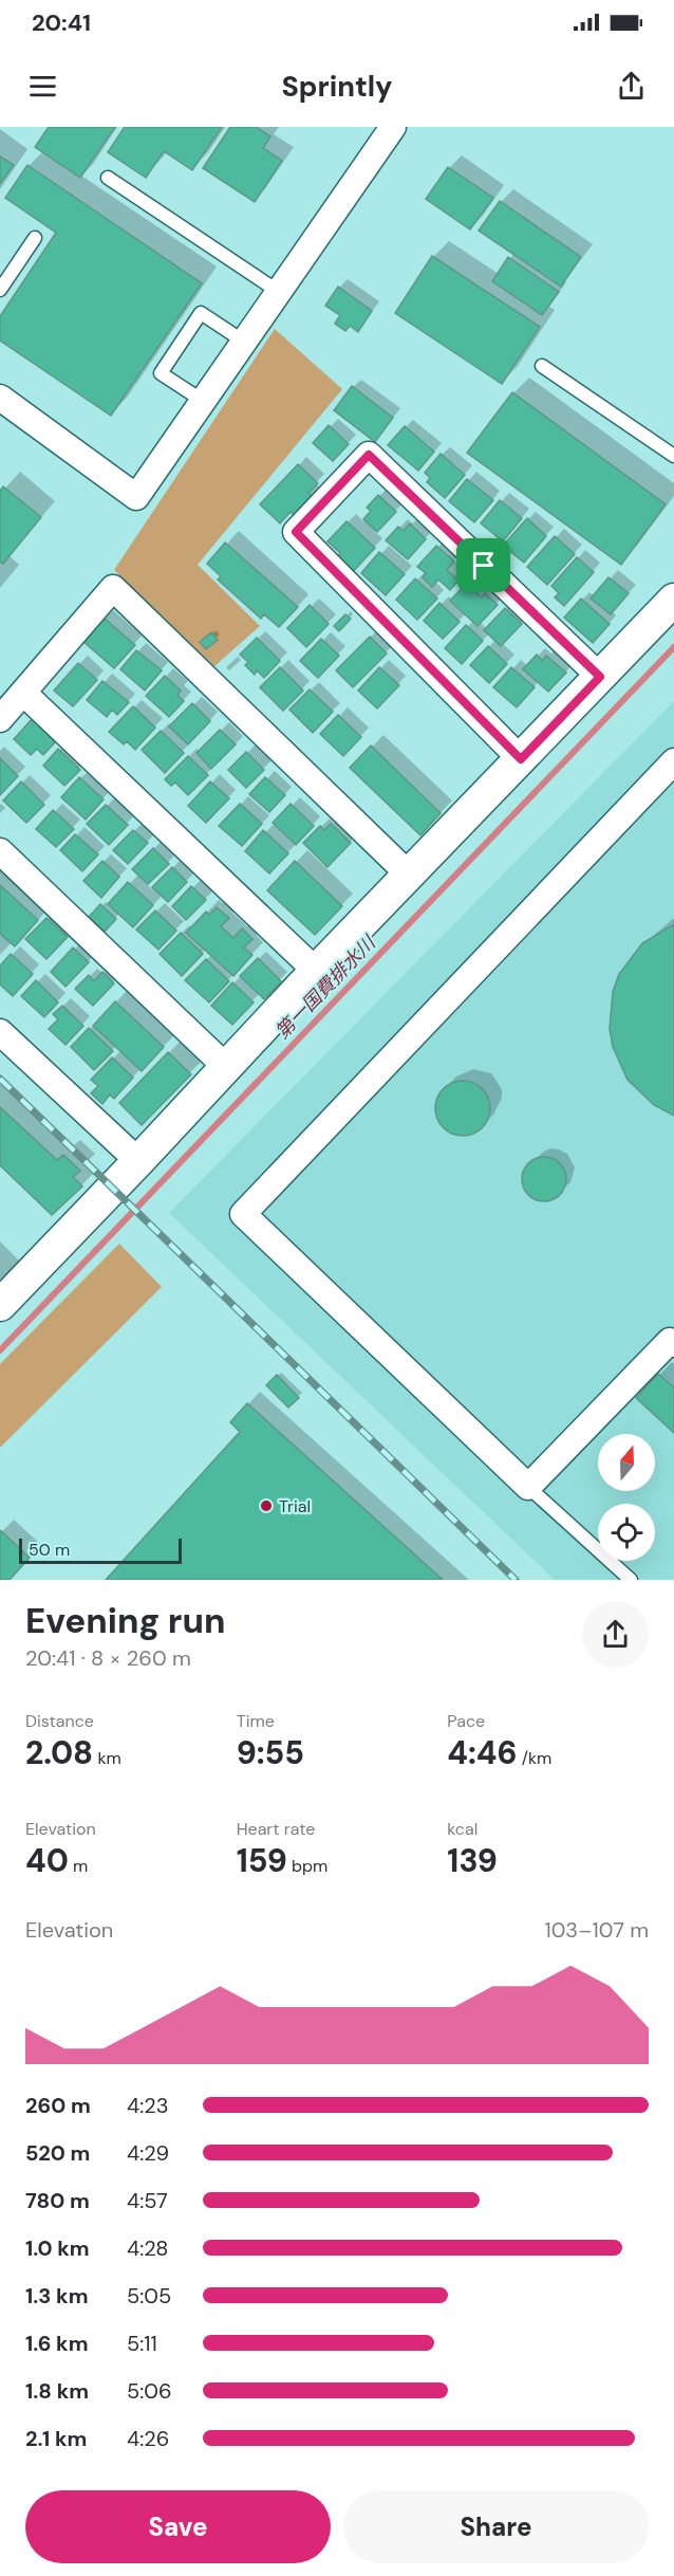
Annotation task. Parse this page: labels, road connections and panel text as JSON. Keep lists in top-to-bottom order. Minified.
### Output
{"water":["第一国費排水川"],"places":["Trial"],"scale_bar":"50 m","north":"top","page":{"status":"20:41","header":"Sprintly","scale":"50 m","heading":["Evening run","20:41 · 8 × 260 m"],"stats":[["Distance","2.08 km"],["Time","9:55"],["Pace","4:46 /km"],["Elevation","40 m"],["Heart rate","159 bpm"],["kcal","139"]],"chart":["Elevation","103–107 m"],"list":[{"name":"260 m","note":"4:23"},{"name":"520 m","note":"4:29"},{"name":"780 m","note":"4:57"},{"name":"1.0 km","note":"4:28"},{"name":"1.3 km","note":"5:05"},{"name":"1.6 km","note":"5:11"},{"name":"1.8 km","note":"5:06"},{"name":"2.1 km","note":"4:26"}],"buttons":["Save","Share"]}}
